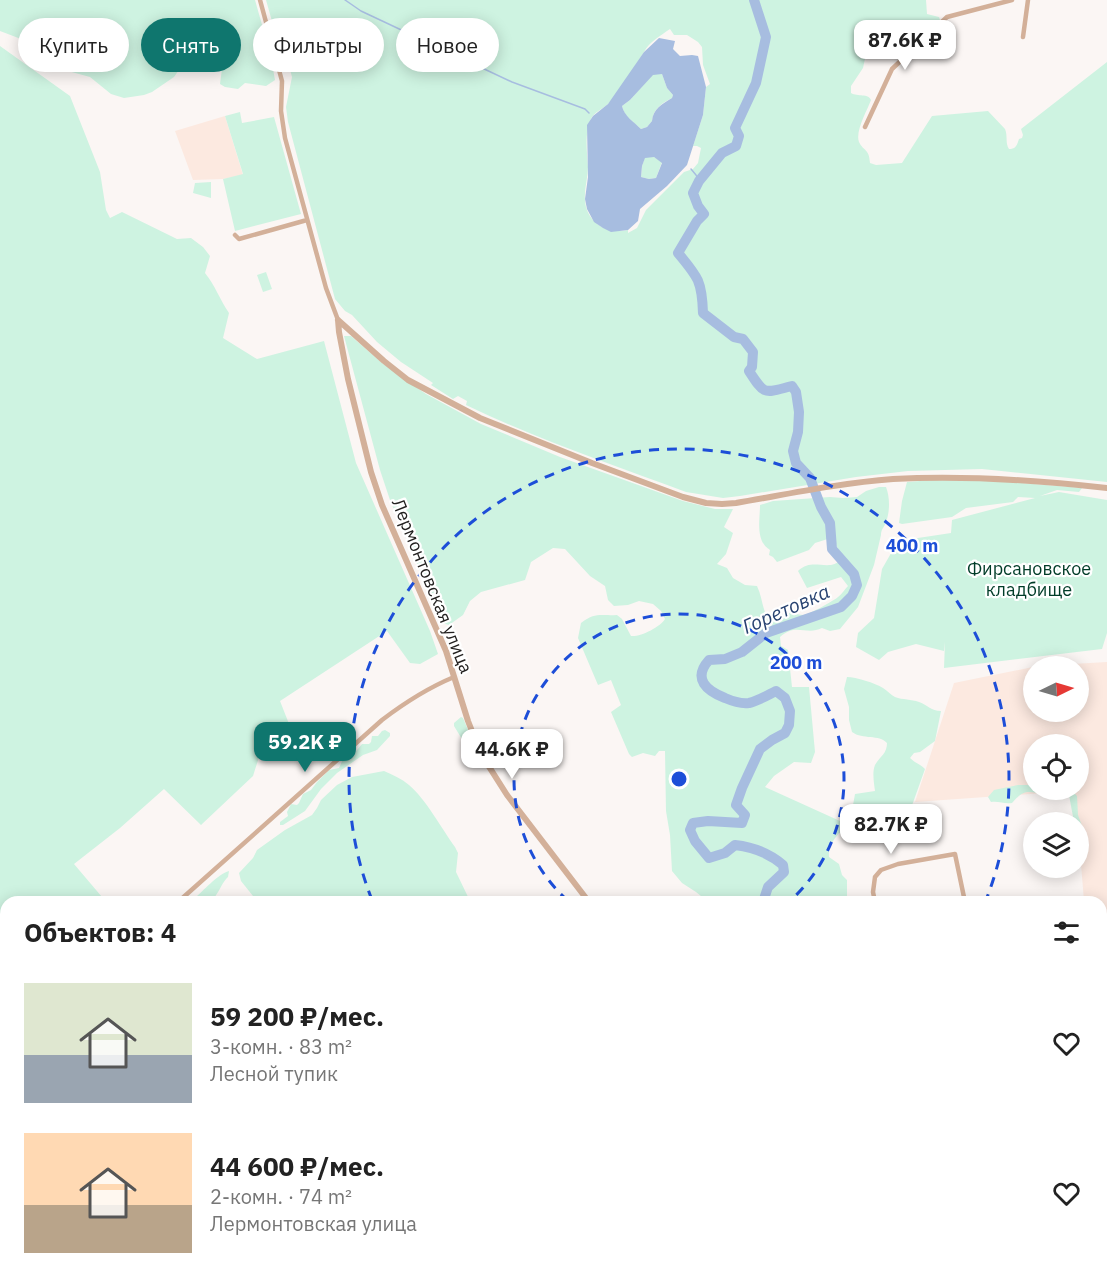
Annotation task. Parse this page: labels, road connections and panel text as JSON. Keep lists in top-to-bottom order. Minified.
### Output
{"streets":{"street":["Лермонтовская улица"]},"water":["Горетовка"],"parks":["Фирсановское кладбище"],"north":"right","page":{"chip":["Купить","Снять","Фильтры","Новое"],"price":["87.6K ₽","59.2K ₽","44.6K ₽","82.7K ₽"],"heading":"Объектов: 4","list":[{"name":"59 200 ₽/мес.","note":"3-комн. · 83 m² · Лесной тупик"},{"name":"44 600 ₽/мес.","note":"2-комн. · 74 m² · Лермонтовская улица"}]},"rings":["400 m","200 m"]}
